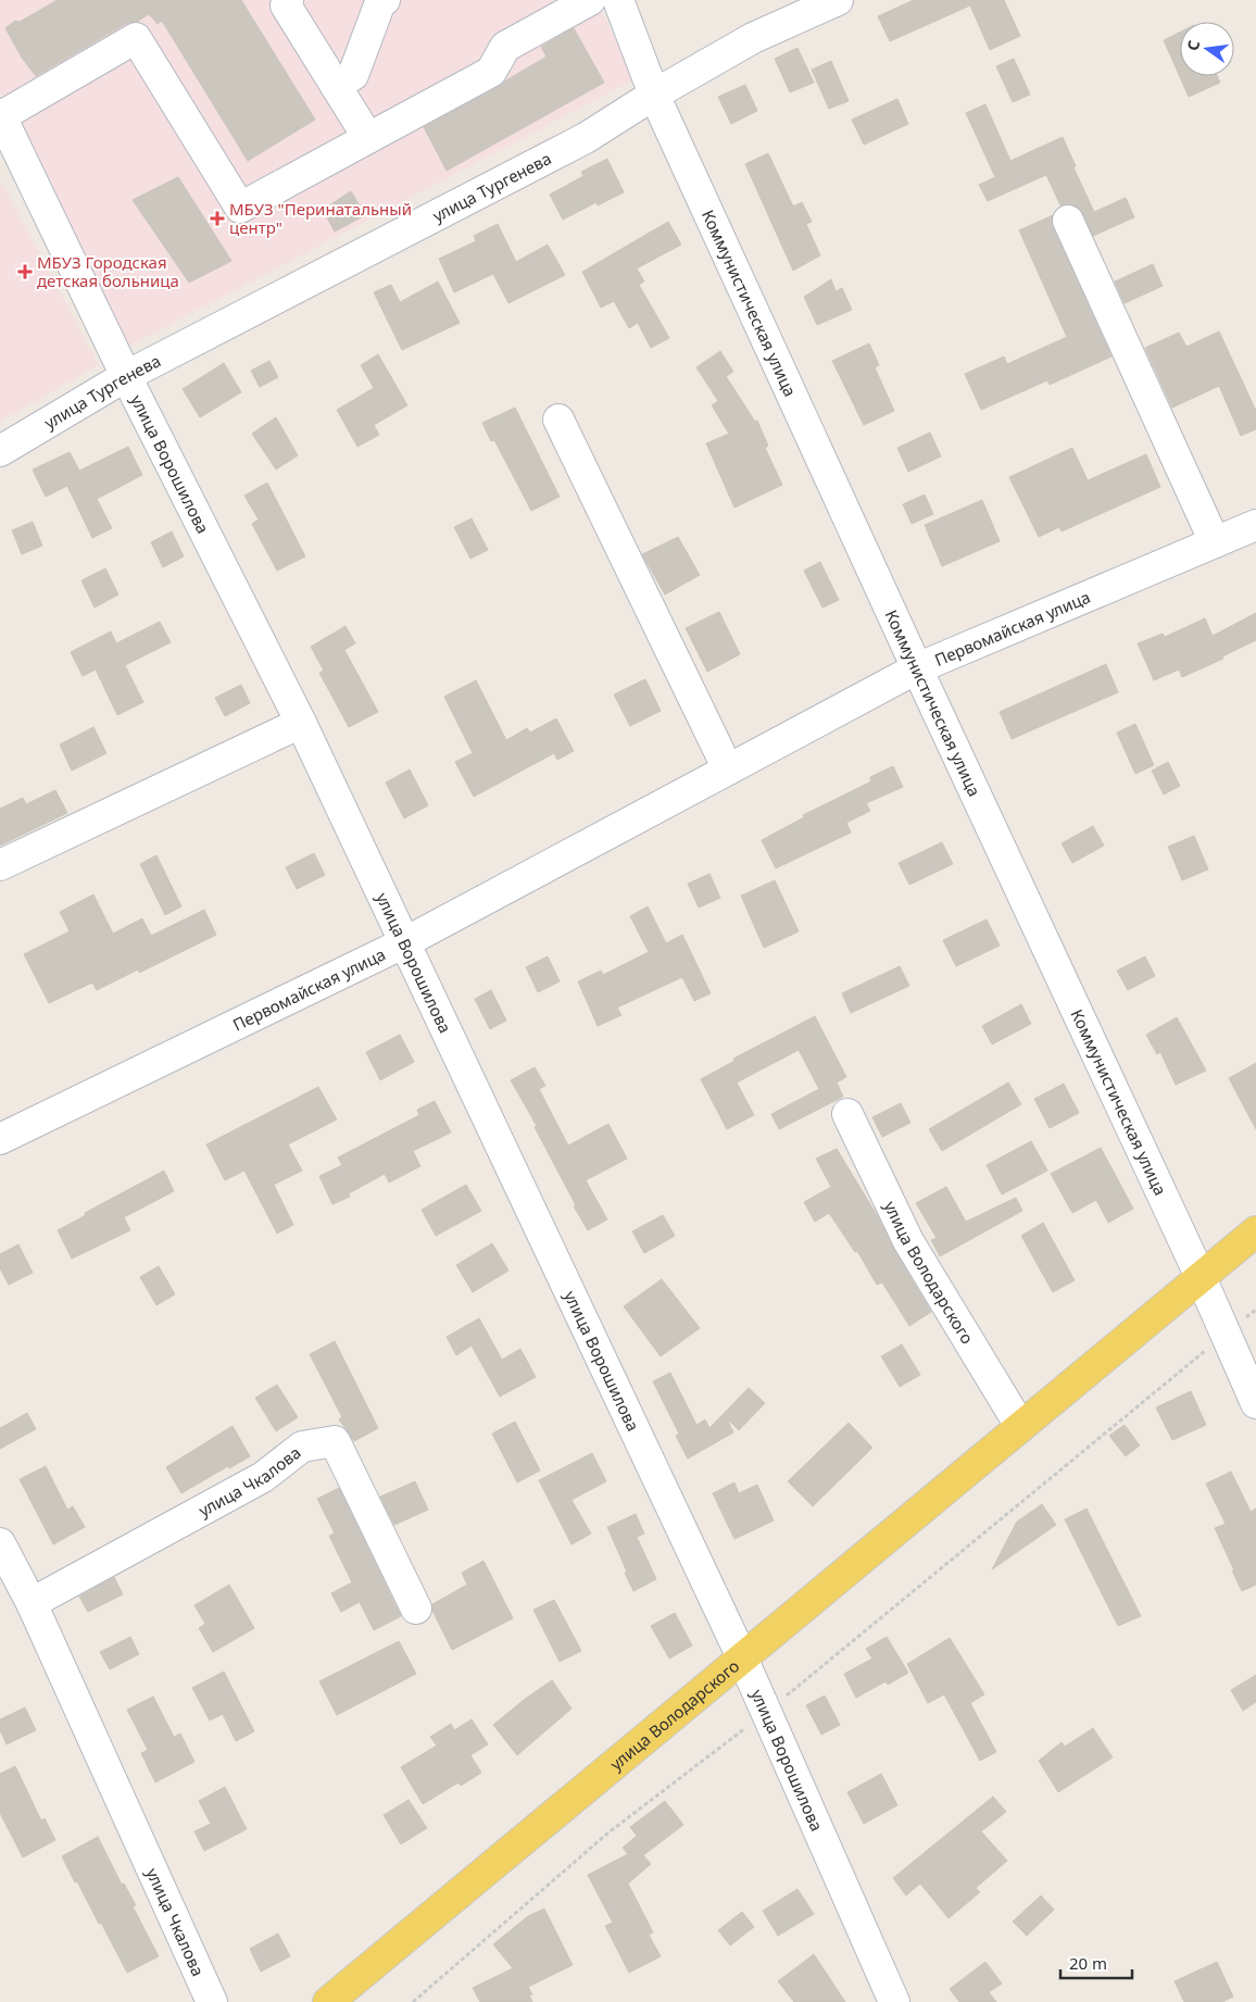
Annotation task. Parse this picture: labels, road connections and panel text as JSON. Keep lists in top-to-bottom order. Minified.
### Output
{"streets":{"main road":["улица Володарского"],"street":["улица Тургенева","Коммунистическая улица","улица Ворошилова","Первомайская улица","улица Чкалова"]},"crossings":[["улица Тургенева","Коммунистическая улица"],["улица Тургенева","улица Ворошилова"],["Коммунистическая улица","Первомайская улица"],["Коммунистическая улица","улица Володарского"],["улица Ворошилова","Первомайская улица"],["улица Ворошилова","улица Володарского"]],"places":{"health":["МБУЗ \"Перинатальный центр\"","МБУЗ Городская детская больница"]},"scale_bar":"20 m","north":"left"}
